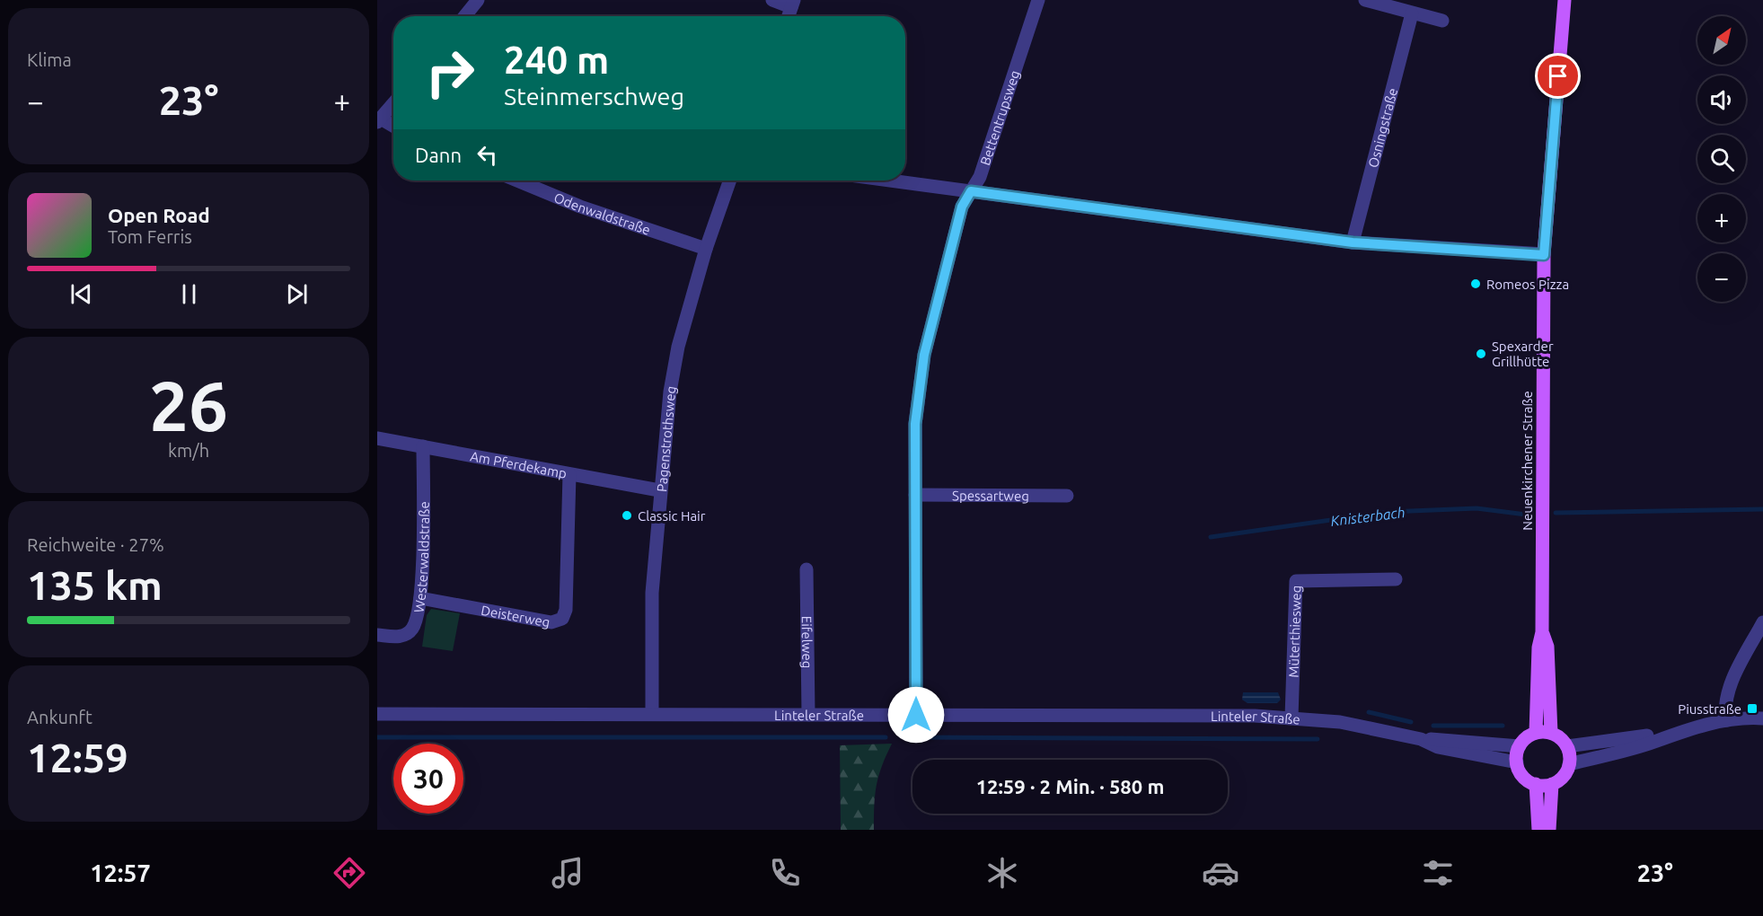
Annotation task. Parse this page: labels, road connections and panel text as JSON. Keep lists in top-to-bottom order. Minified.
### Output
{"streets":{"main road":["Neuenkirchener Straße"],"street":["Bettentrupsweg","Osningstraße","Odenwaldstraße","Pagenstrothsweg","Am Pferdekamp","Spessartweg","Westerwaldstraße","Deisterweg","Müterthiesweg","Eifelweg","Linteler Straße"]},"crossings":[["Bettentrupsweg","Spessartweg"],["Bettentrupsweg","Linteler Straße"],["Odenwaldstraße","Pagenstrothsweg"],["Pagenstrothsweg","Am Pferdekamp"],["Pagenstrothsweg","Linteler Straße"],["Neuenkirchener Straße","Linteler Straße"],["Am Pferdekamp","Westerwaldstraße"],["Am Pferdekamp","Deisterweg"],["Westerwaldstraße","Deisterweg"],["Müterthiesweg","Linteler Straße"],["Eifelweg","Linteler Straße"]],"water":["Knisterbach"],"places":{"other":["Romeos Pizza","Spexarder Grillhütte","Classic Hair"],"transit":["Piusstraße"]},"north":"top right","page":{"tile":["Klima",["26","km/h"],["Reichweite · 27%","135 km"],["Ankunft","12:59"]],"map_buttons":["+","−"],"turn":["240 m","Steinmerschweg"],"heat":["−","23°","+"],"then":"Dann","song":["Open Road","Tom Ferris"],"limit":"30","trip":"12:59 · 2 Min. · 580 m","tabs":["12:57","23°"]}}
